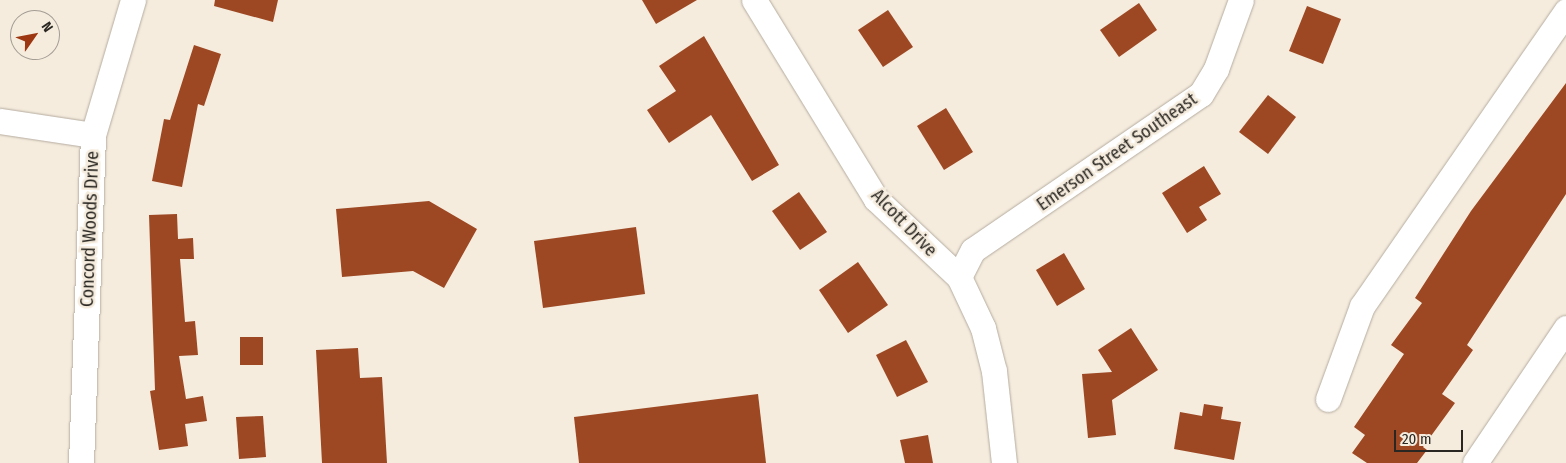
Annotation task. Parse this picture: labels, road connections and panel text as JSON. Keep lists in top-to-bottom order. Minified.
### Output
{"streets":{"street":["Emerson Street Southeast","Alcott Drive","Concord Woods Drive"]},"crossings":[["Emerson Street Southeast","Alcott Drive"]],"scale_bar":"20 m","north":"top right"}
